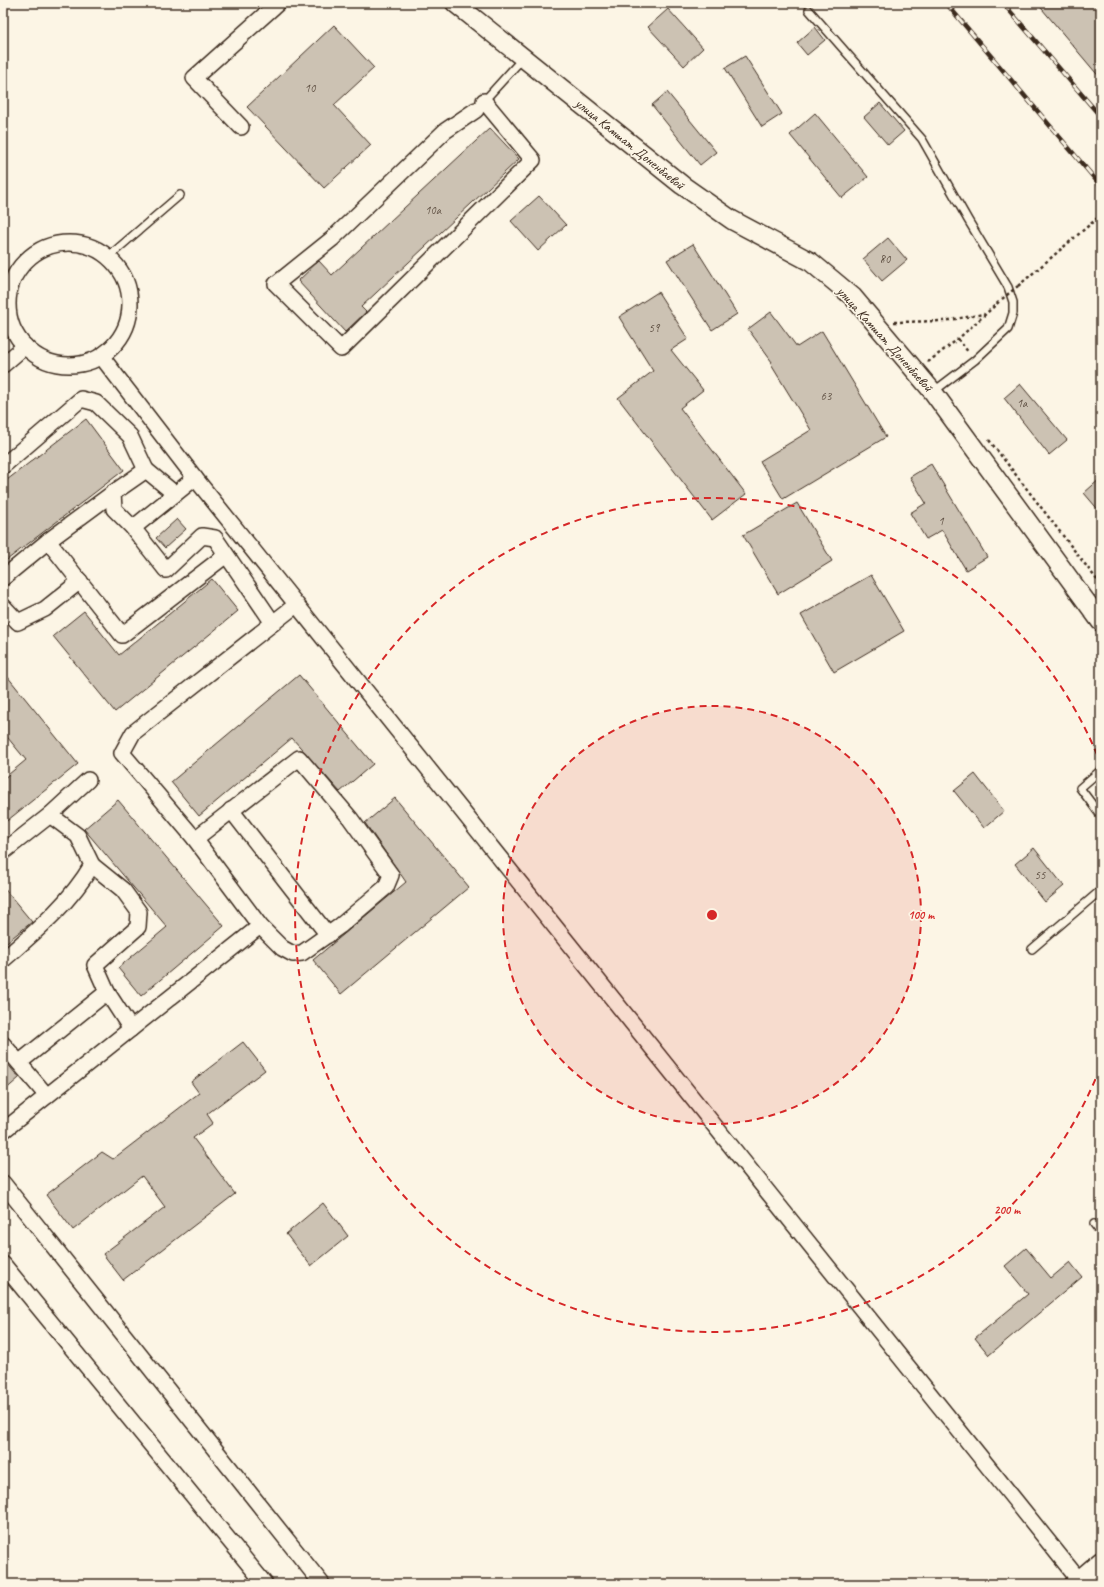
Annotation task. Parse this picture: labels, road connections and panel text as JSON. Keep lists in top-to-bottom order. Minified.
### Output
{"streets":{"street":["улица Камшат Доненбаевой"]},"house_numbers":["10","10а","80","59","63","1а","1","55"],"rings":["100 m","200 m"]}
